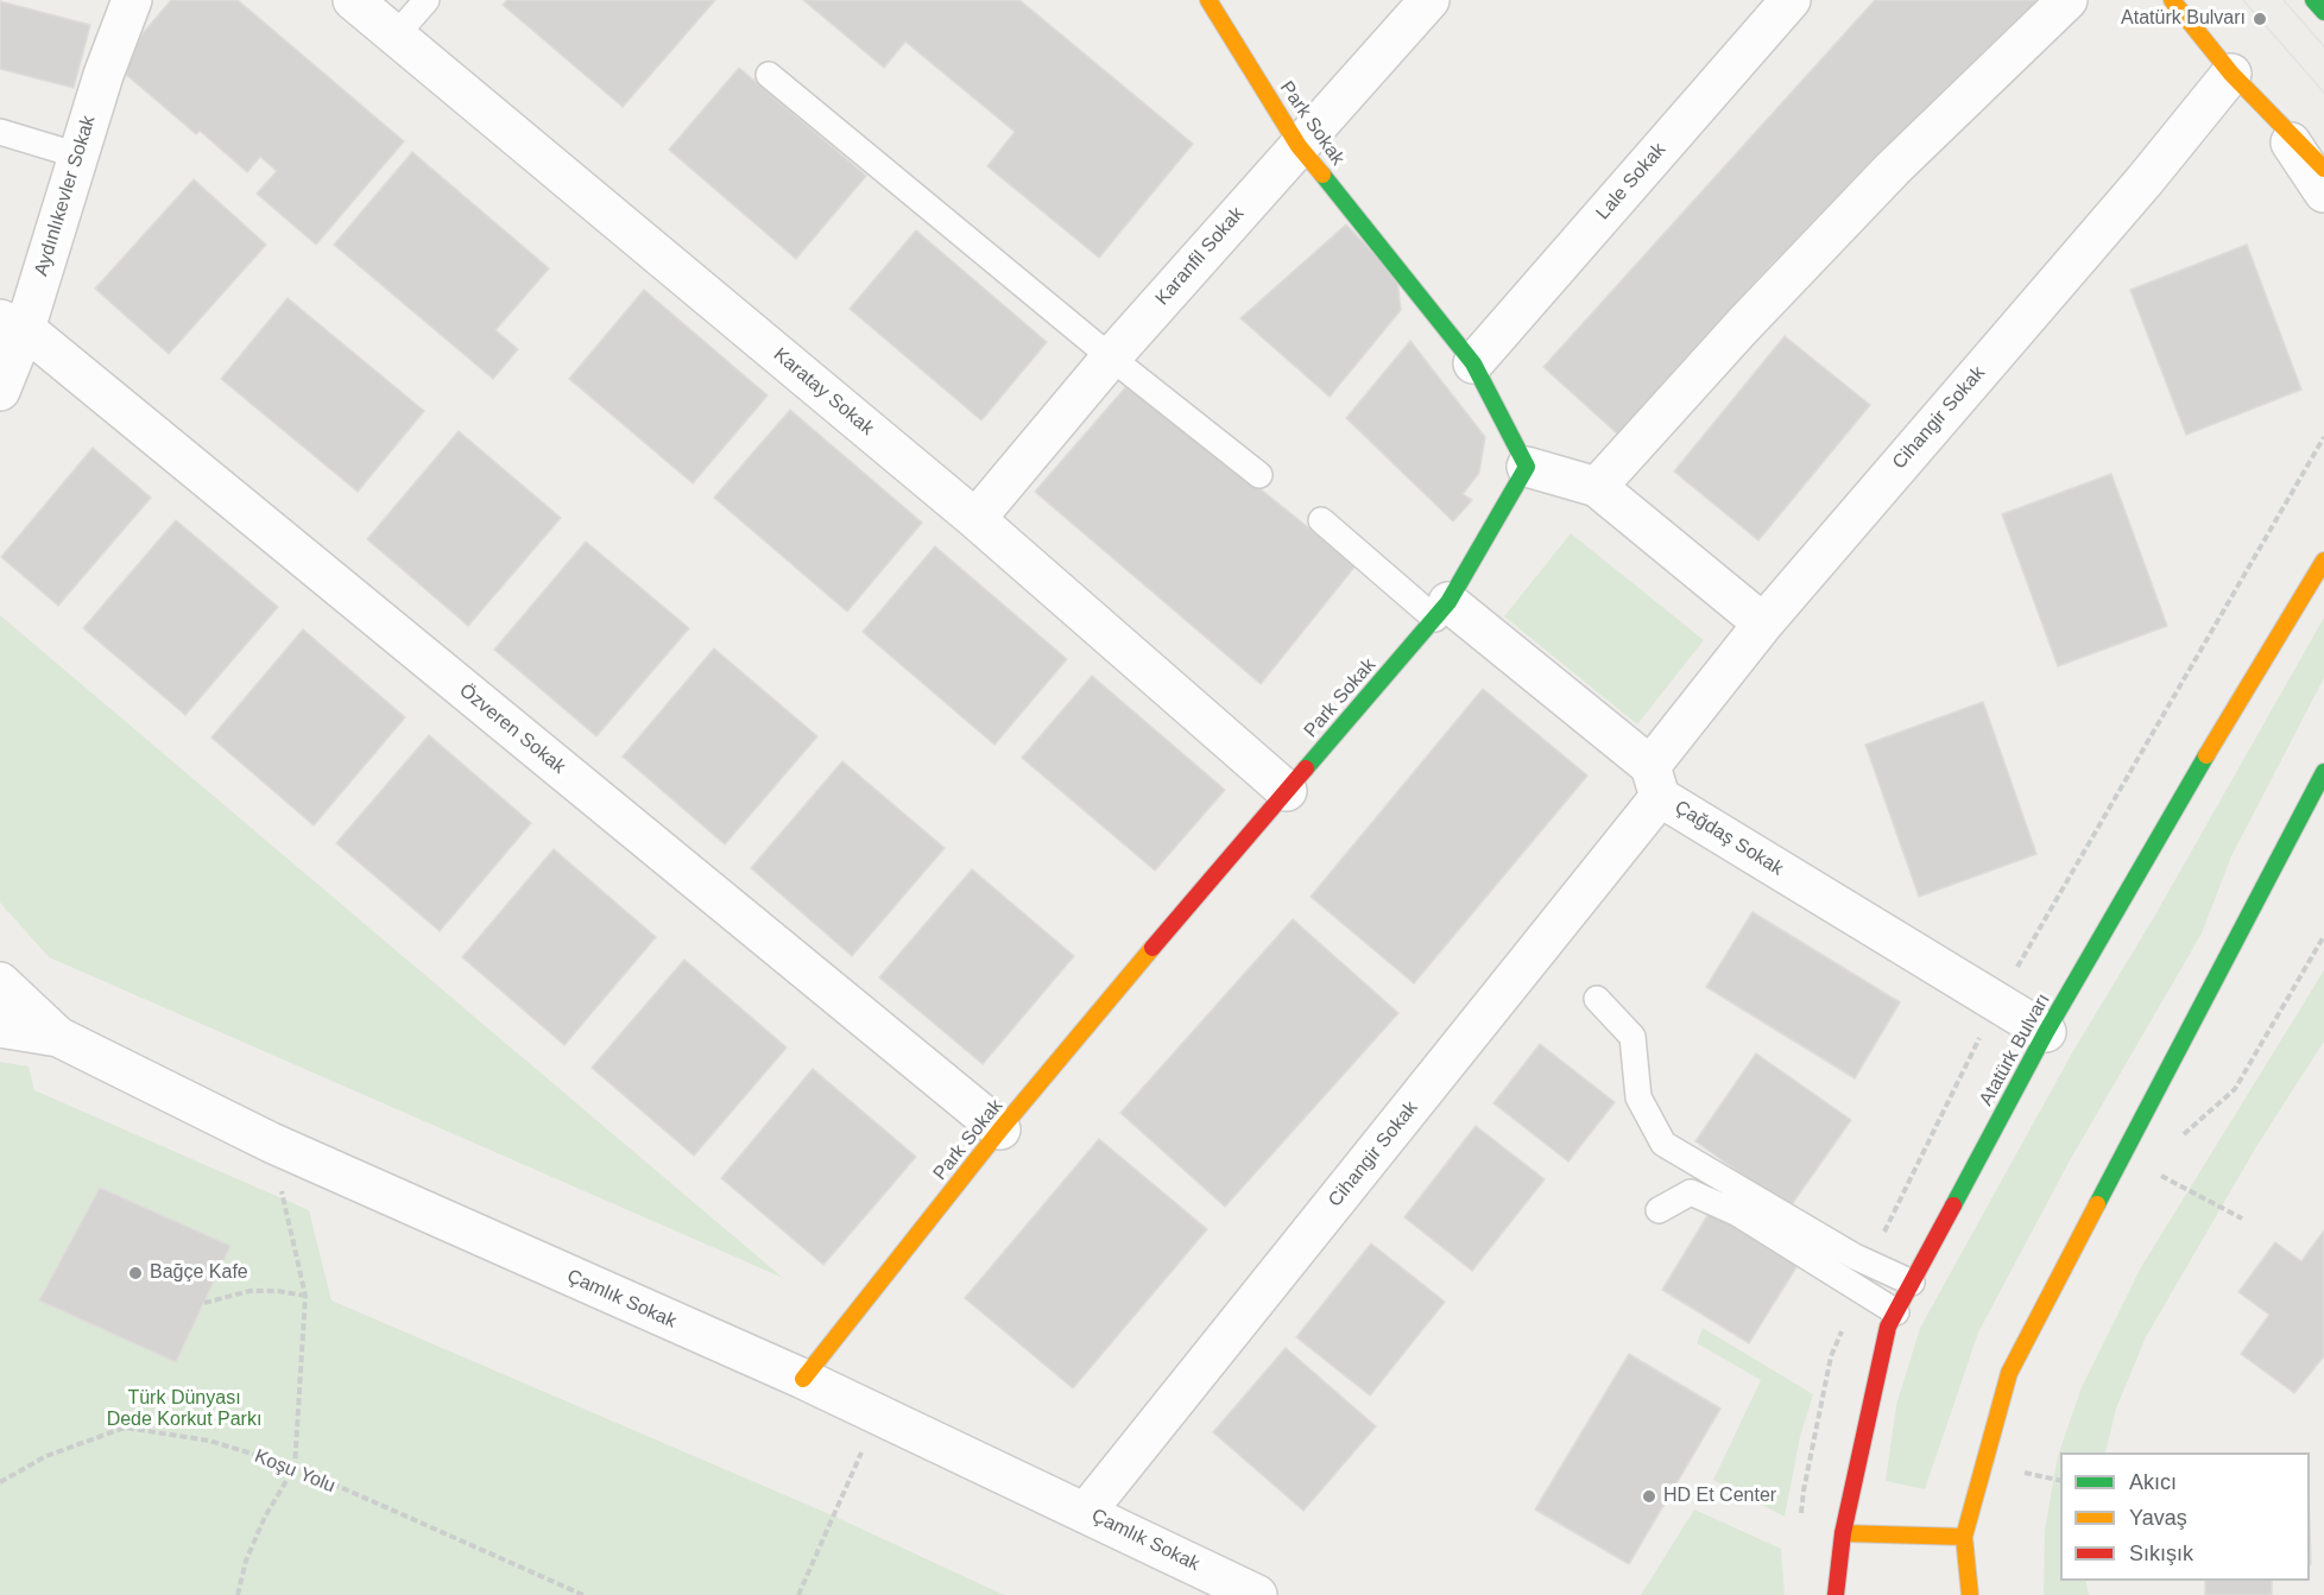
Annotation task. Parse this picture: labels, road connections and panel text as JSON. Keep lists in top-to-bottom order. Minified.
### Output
{"streets":{"main road":["Park Sokak","Atatürk Bulvarı"],"street":["Lale Sokak","Aydınlıkevler Sokak","Karanfil Sokak","Karatay Sokak","Cihangir Sokak","Özveren Sokak","Çağdaş Sokak","Çamlık Sokak"],"path":["Koşu Yolu"]},"crossings":[["Park Sokak","Lale Sokak"],["Park Sokak","Karanfil Sokak"],["Park Sokak","Karatay Sokak"],["Park Sokak","Özveren Sokak"],["Park Sokak","Çağdaş Sokak"],["Park Sokak","Çamlık Sokak"],["Aydınlıkevler Sokak","Özveren Sokak"],["Karanfil Sokak","Karatay Sokak"],["Cihangir Sokak","Çağdaş Sokak"],["Cihangir Sokak","Çamlık Sokak"],["Çağdaş Sokak","Atatürk Bulvarı"]],"parks":["Türk Dünyası Dede Korkut Parkı"],"places":["Atatürk Bulvarı","Bağçe Kafe","HD Et Center"],"legend":["Akıcı","Yavaş","Sıkışık"]}
